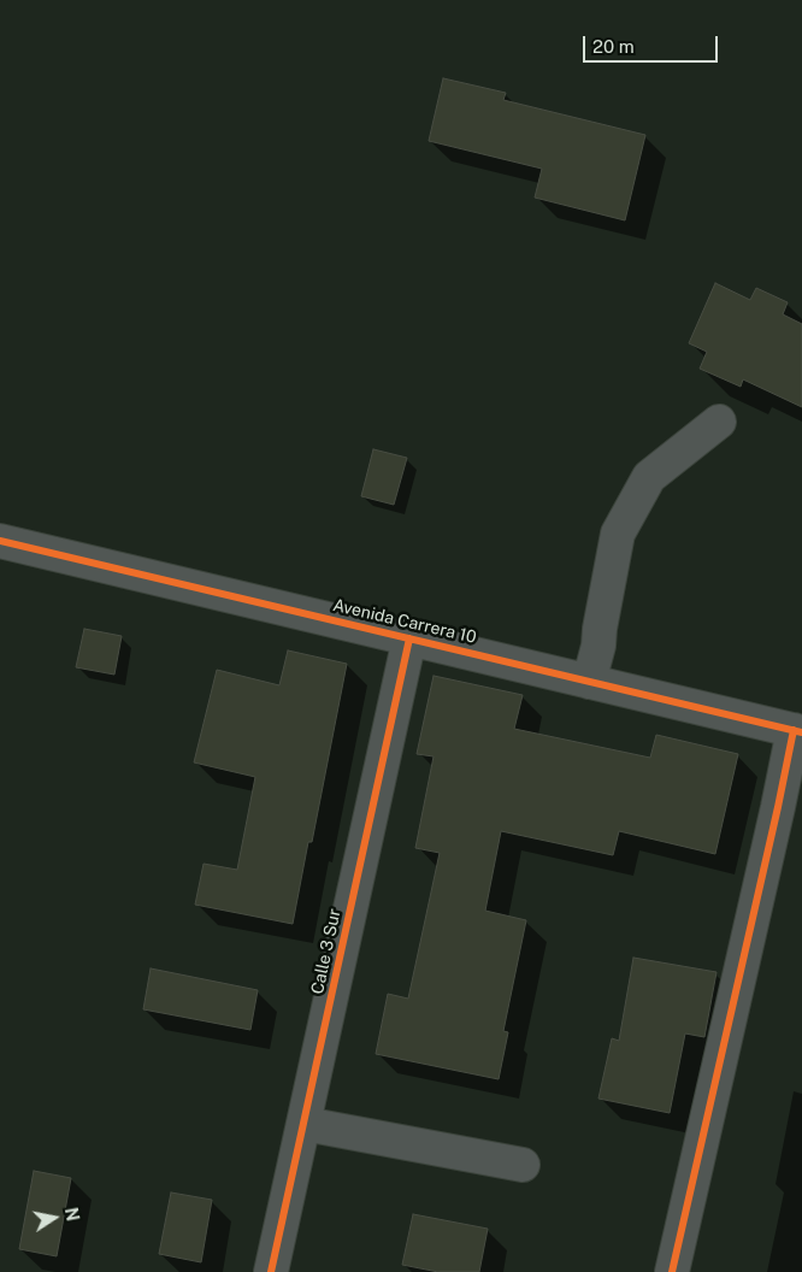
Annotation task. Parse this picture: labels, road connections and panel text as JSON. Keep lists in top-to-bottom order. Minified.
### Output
{"streets":{"street":["Avenida Carrera 10","Calle 3 Sur"]},"crossings":[["Avenida Carrera 10","Calle 3 Sur"]],"scale_bar":"20 m","north":"right"}
